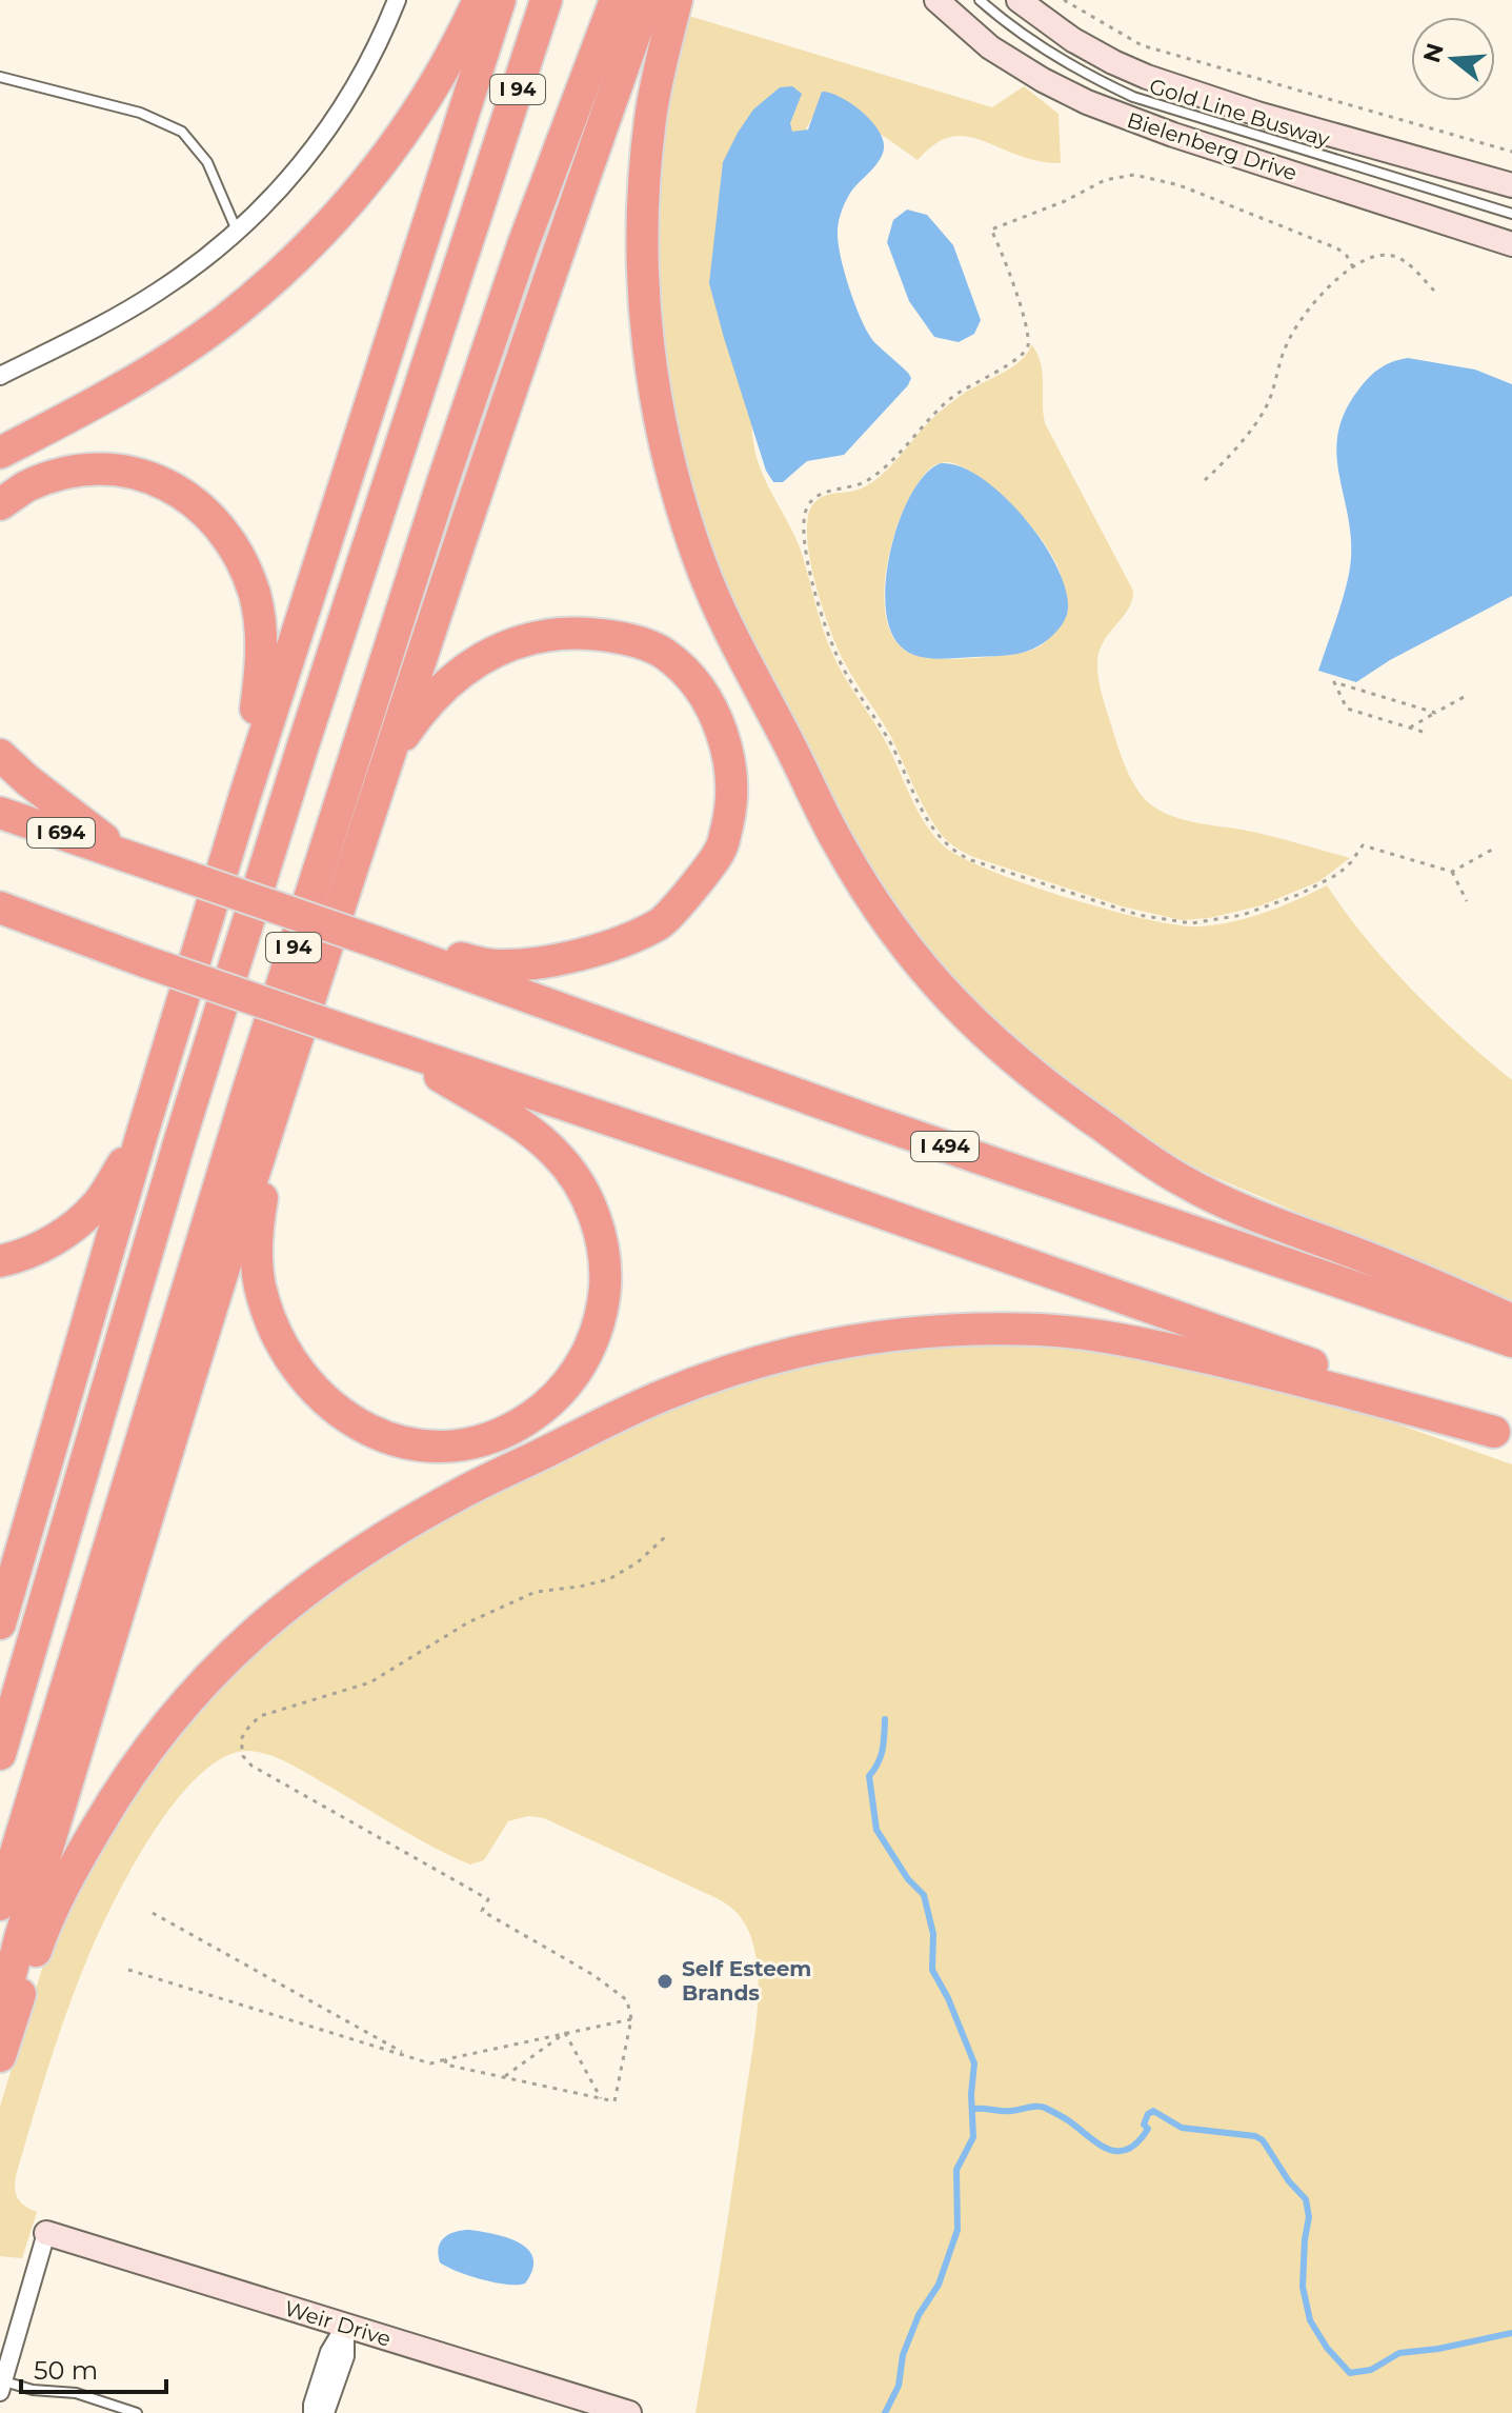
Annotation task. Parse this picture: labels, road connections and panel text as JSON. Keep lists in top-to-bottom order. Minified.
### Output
{"streets":{"highway":["I 94","I 694","I 494"],"street":["Bielenberg Drive","Weir Drive"],"lane":["Gold Line Busway"]},"crossings":[["I 694","I 494"]],"places":["Self Esteem Brands"],"scale_bar":"50 m","north":"left"}
